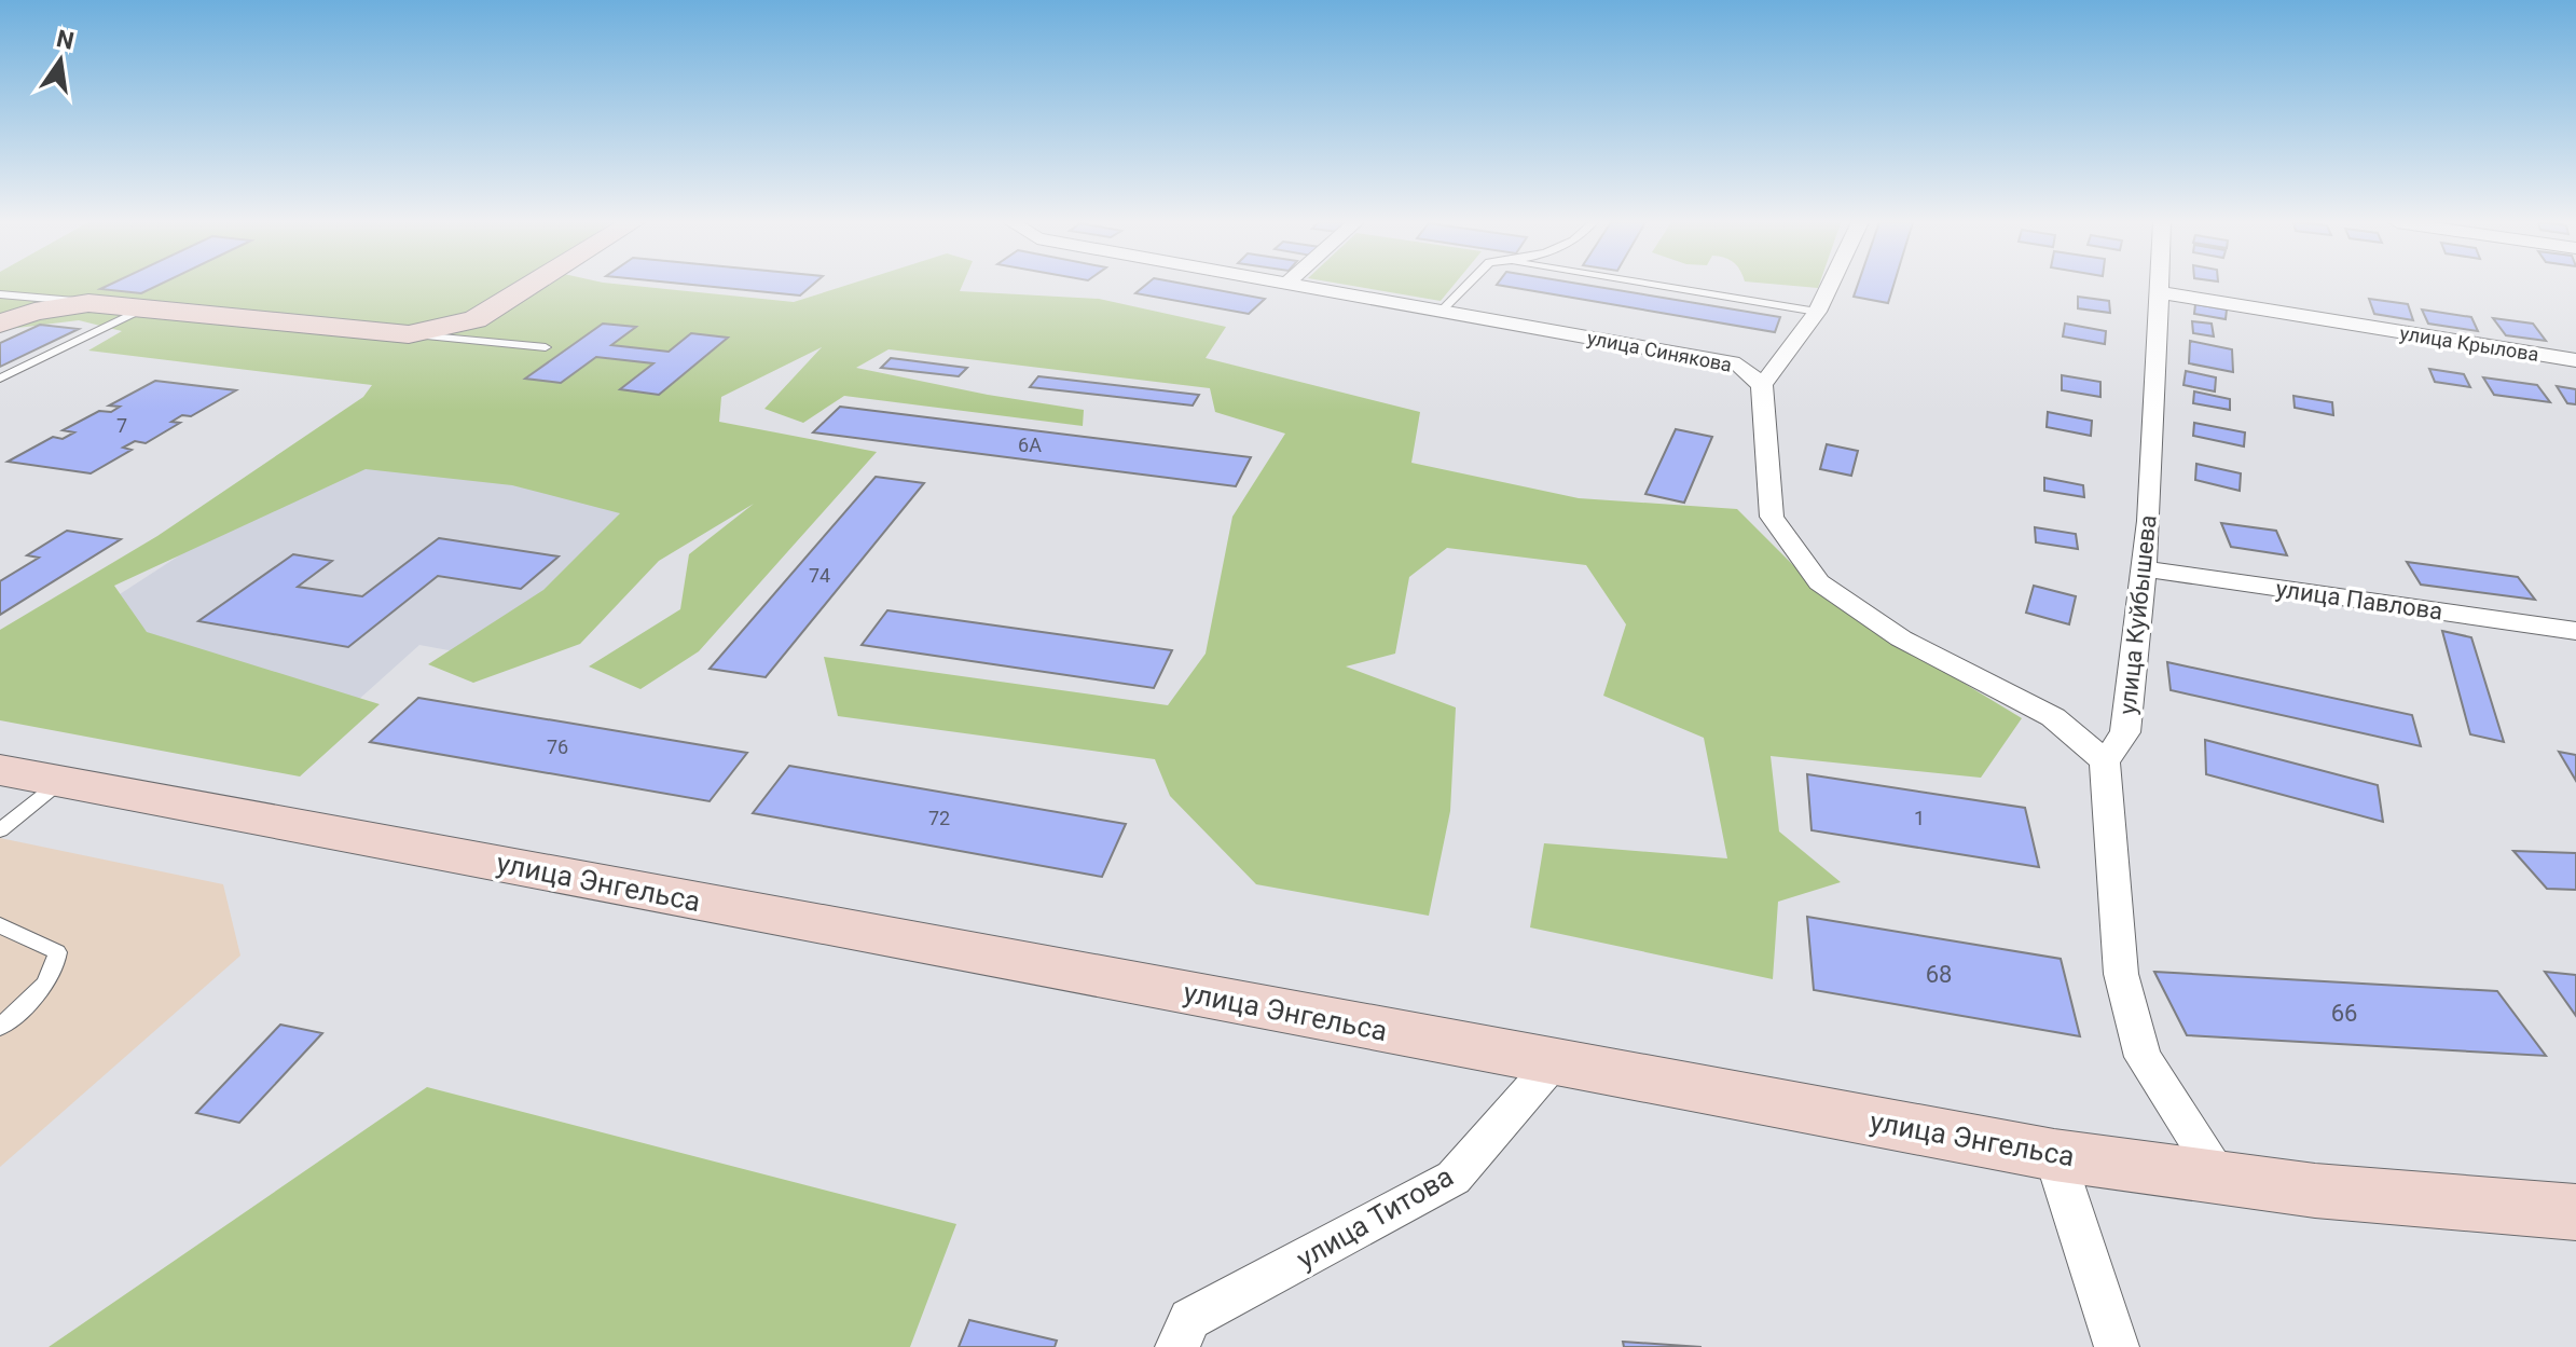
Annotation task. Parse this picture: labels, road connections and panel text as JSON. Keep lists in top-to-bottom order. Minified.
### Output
{"streets":{"street":["улица Крылова","улица Синякова","улица Павлова","улица Куйбышева","улица Энгельса","улица Титова"]},"crossings":[["улица Крылова","улица Куйбышева"],["улица Синякова","улица Куйбышева"],["улица Павлова","улица Куйбышева"],["улица Энгельса","улица Титова"]],"house_numbers":["7","6А","74","76","72","1","68","66"],"north":"top"}
